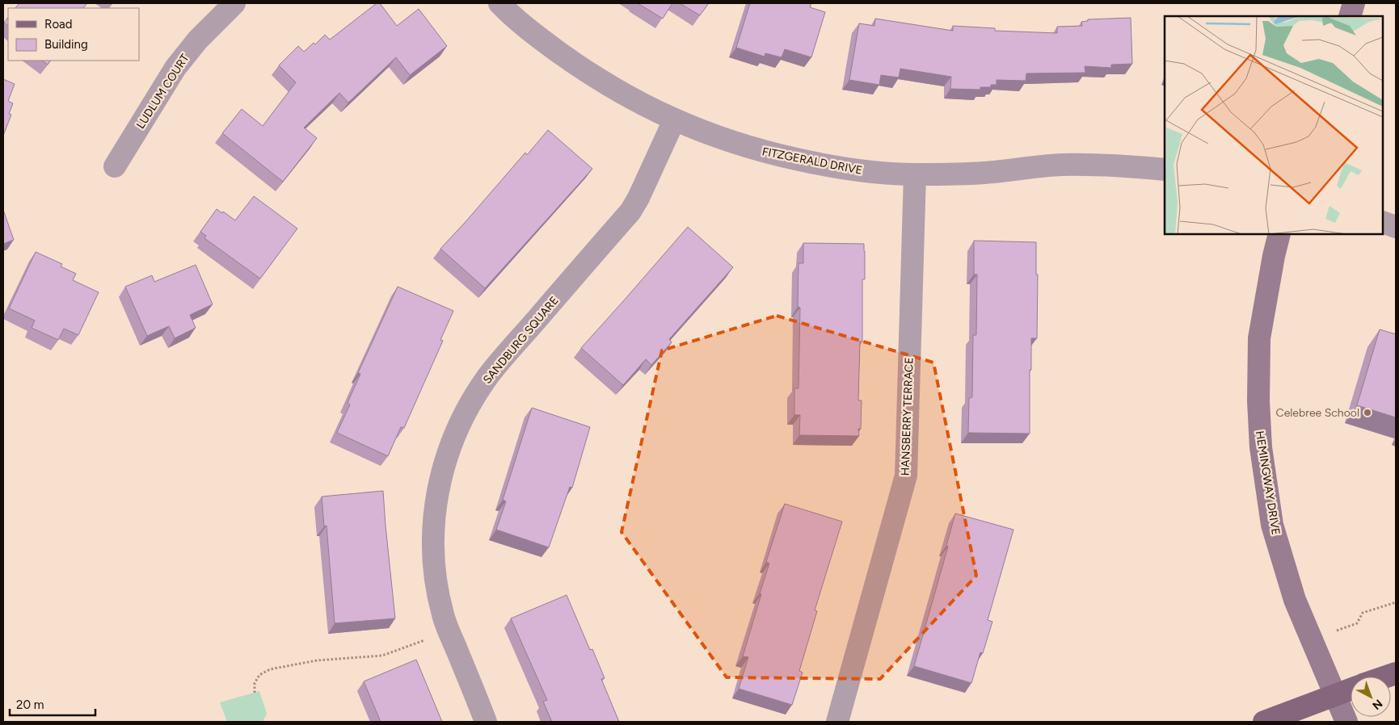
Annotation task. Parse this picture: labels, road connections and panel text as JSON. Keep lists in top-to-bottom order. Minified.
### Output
{"streets":{"street":["LUDLUM COURT","FITZGERALD DRIVE","SANDBURG SQUARE","HANSBERRY TERRACE","HEMINGWAY DRIVE"]},"crossings":[["FITZGERALD DRIVE","SANDBURG SQUARE"],["FITZGERALD DRIVE","HANSBERRY TERRACE"]],"places":["Celebree School"],"legend":["Road","Building"],"scale_bar":"20 m","north":"bottom right"}
